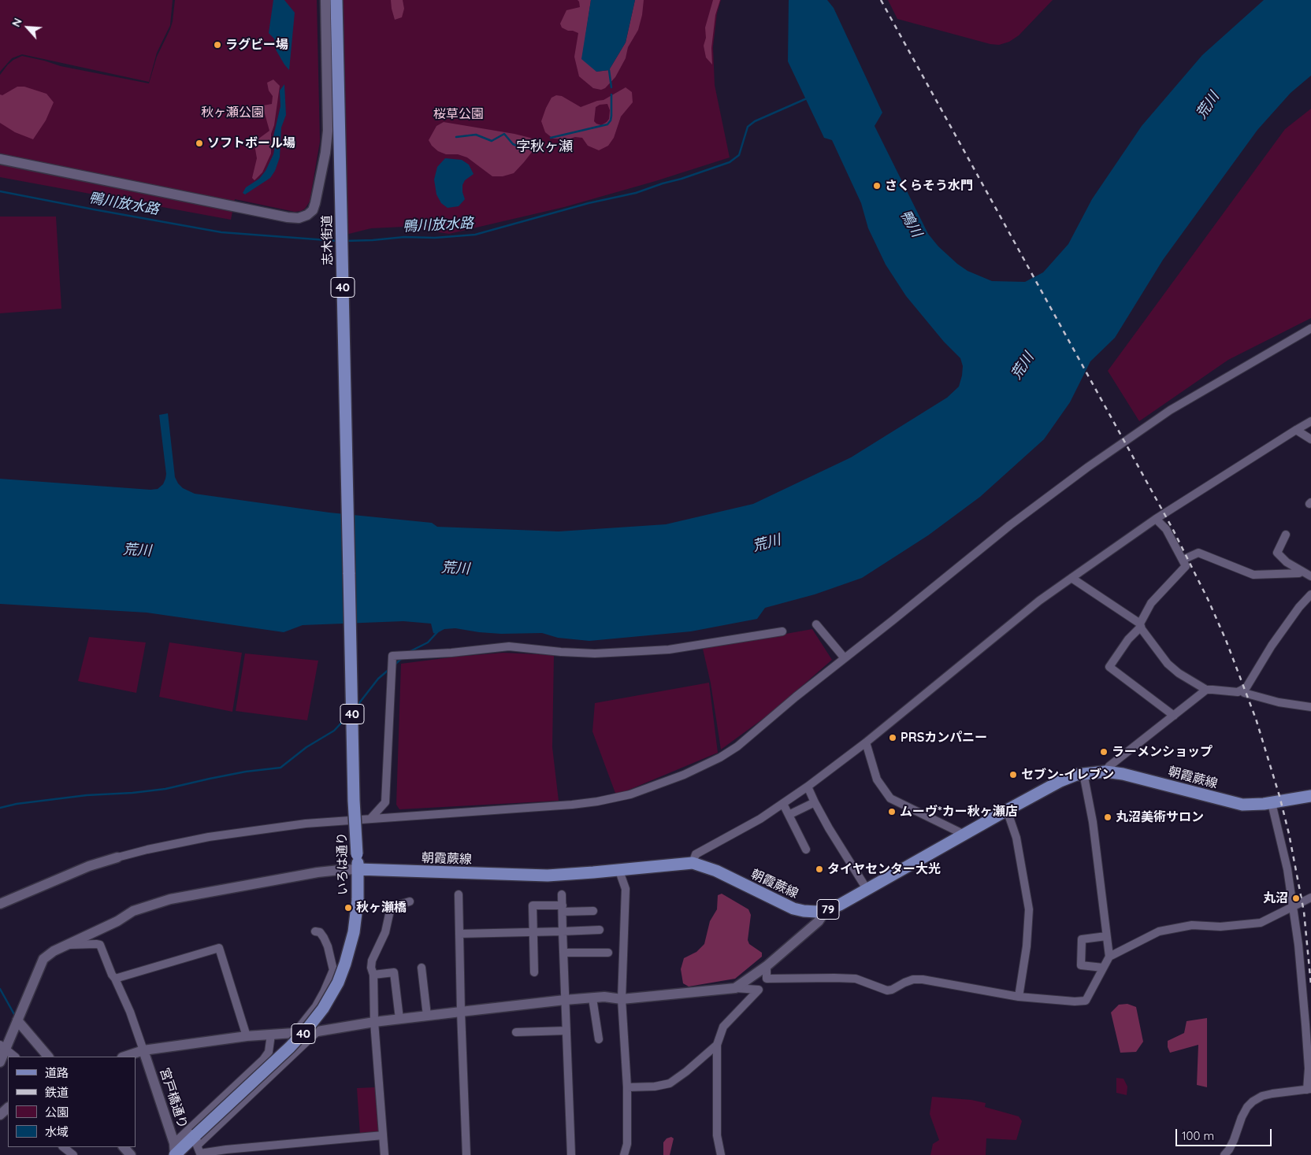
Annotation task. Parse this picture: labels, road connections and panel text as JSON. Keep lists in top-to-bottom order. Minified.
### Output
{"streets":{"main road":["志木街道","40","朝霞蕨線","いろは通り","79"],"street":["宮戸橋通り"]},"crossings":[["志木街道","いろは通り"],["朝霞蕨線","いろは通り"],["いろは通り","宮戸橋通り"]],"districts":["字秋ヶ瀬"],"water":["荒川","鴨川放水路","鴨川"],"parks":["秋ヶ瀬公園","桜草公園"],"places":["ラグビー場","ソフトボール場","さくらそう水門","PRSカンパニー","ラーメンショップ","セブン-イレブン","ムーヴ*カー秋ヶ瀬店","丸沼美術サロン","タイヤセンター大光","丸沼","秋ヶ瀬橋"],"legend":["道路","鉄道","公園","水域"],"scale_bar":"100 m","north":"top left"}
